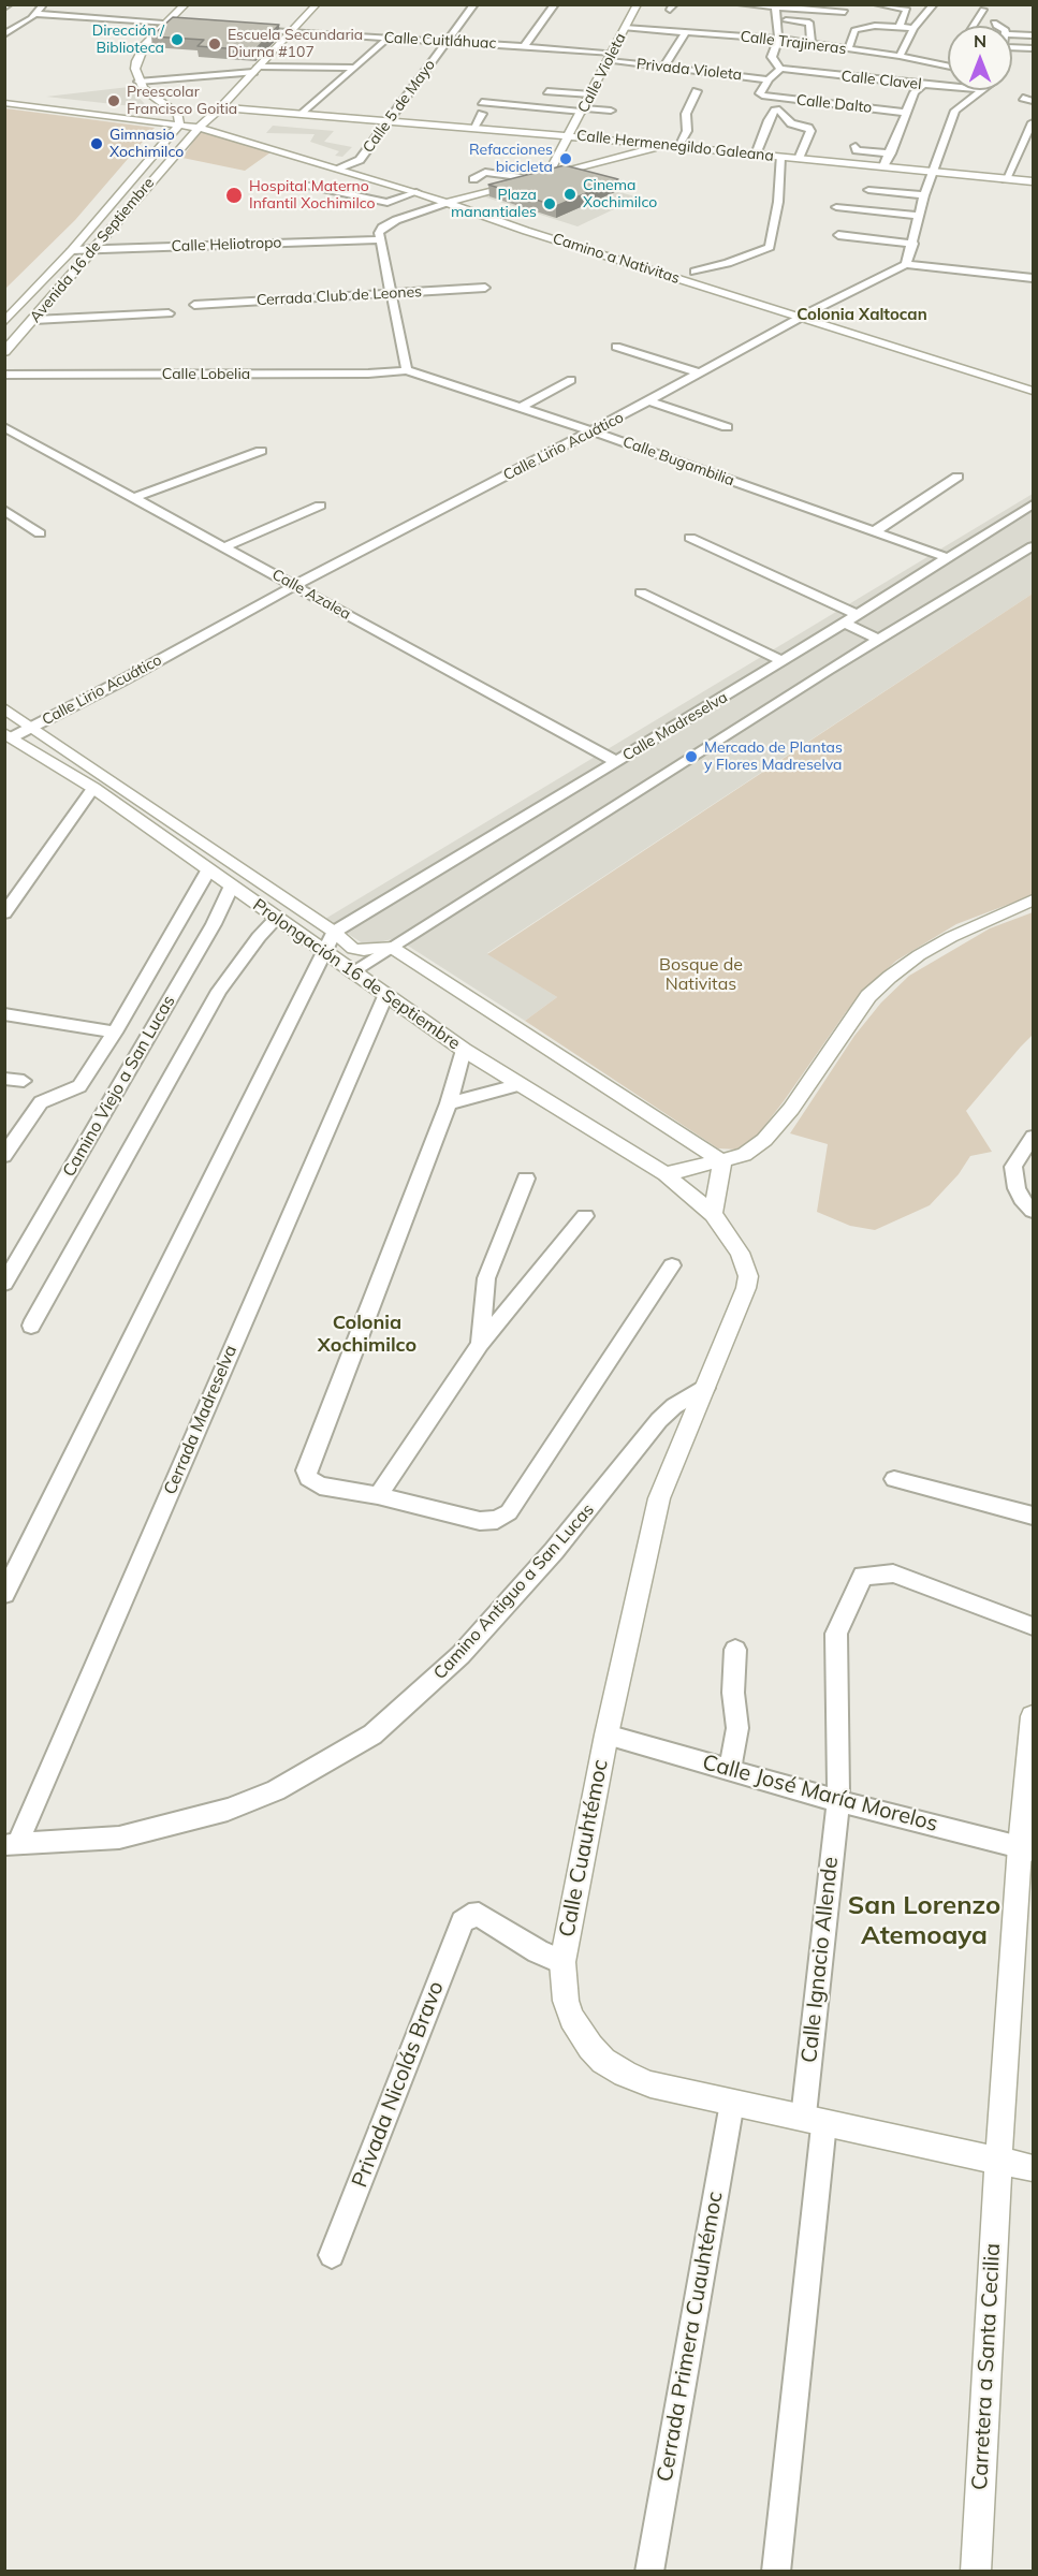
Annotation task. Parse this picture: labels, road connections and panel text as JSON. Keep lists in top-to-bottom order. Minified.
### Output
{"streets":{"main road":["Calle Violeta","Calle Hermenegildo Galeana","Avenida 16 de Septiembre","Camino a Nativitas","Prolongación 16 de Septiembre","Calle Cuauhtémoc","Carretera a Santa Cecilia"],"street":["Calle Cuitláhuac","Calle Trajineras","Privada Violeta","Calle Clavel","Calle Dalto","Calle 5 de Mayo","Calle Heliotropo","Cerrada Club de Leones","Calle Lobelia","Calle Lirio Acuático","Calle Bugambilia","Calle Azalea","Calle Madreselva","Camino Viejo a San Lucas","Cerrada Madreselva","Camino Antiguo a San Lucas","Calle José María Morelos","Calle Ignacio Allende","Privada Nicolás Bravo","Cerrada Primera Cuauhtémoc"]},"crossings":[["Calle Cuitláhuac","Privada Violeta"],["Calle Cuitláhuac","Calle Violeta"],["Calle Cuitláhuac","Calle 5 de Mayo"],["Calle Trajineras","Calle Violeta"],["Privada Violeta","Calle Violeta"],["Privada Violeta","Calle Dalto"],["Calle Violeta","Calle Hermenegildo Galeana"],["Calle 5 de Mayo","Calle Hermenegildo Galeana"],["Calle 5 de Mayo","Camino a Nativitas"],["Calle Heliotropo","Avenida 16 de Septiembre"],["Avenida 16 de Septiembre","Camino a Nativitas"],["Camino a Nativitas","Calle Lirio Acuático"],["Calle Lobelia","Calle Bugambilia"],["Calle Lirio Acuático","Calle Bugambilia"],["Calle Lirio Acuático","Calle Azalea"],["Calle Lirio Acuático","Prolongación 16 de Septiembre"],["Calle Bugambilia","Calle Madreselva"],["Calle Azalea","Calle Madreselva"],["Calle Madreselva","Prolongación 16 de Septiembre"],["Prolongación 16 de Septiembre","Camino Viejo a San Lucas"],["Prolongación 16 de Septiembre","Cerrada Madreselva"],["Prolongación 16 de Septiembre","Calle Cuauhtémoc"],["Cerrada Madreselva","Camino Antiguo a San Lucas"],["Camino Antiguo a San Lucas","Calle Cuauhtémoc"],["Calle José María Morelos","Calle Cuauhtémoc"],["Calle José María Morelos","Calle Ignacio Allende"],["Calle José María Morelos","Carretera a Santa Cecilia"],["Calle Cuauhtémoc","Calle Ignacio Allende"],["Calle Cuauhtémoc","Privada Nicolás Bravo"],["Calle Cuauhtémoc","Cerrada Primera Cuauhtémoc"],["Calle Cuauhtémoc","Carretera a Santa Cecilia"]],"districts":["Colonia Xaltocan","Colonia Xochimilco","San Lorenzo Atemoaya"],"parks":["Bosque de Nativitas"],"places":["Dirección / Biblioteca","Escuela Secundaria Diurna #107","Preescolar Francisco Goitia","Gimnasio Xochimilco","Refacciones bicicleta","Cinema Xochimilco","Hospital Materno Infantil Xochimilco","Plaza manantiales","Mercado de Plantas y Flores Madreselva"],"north":"top"}
